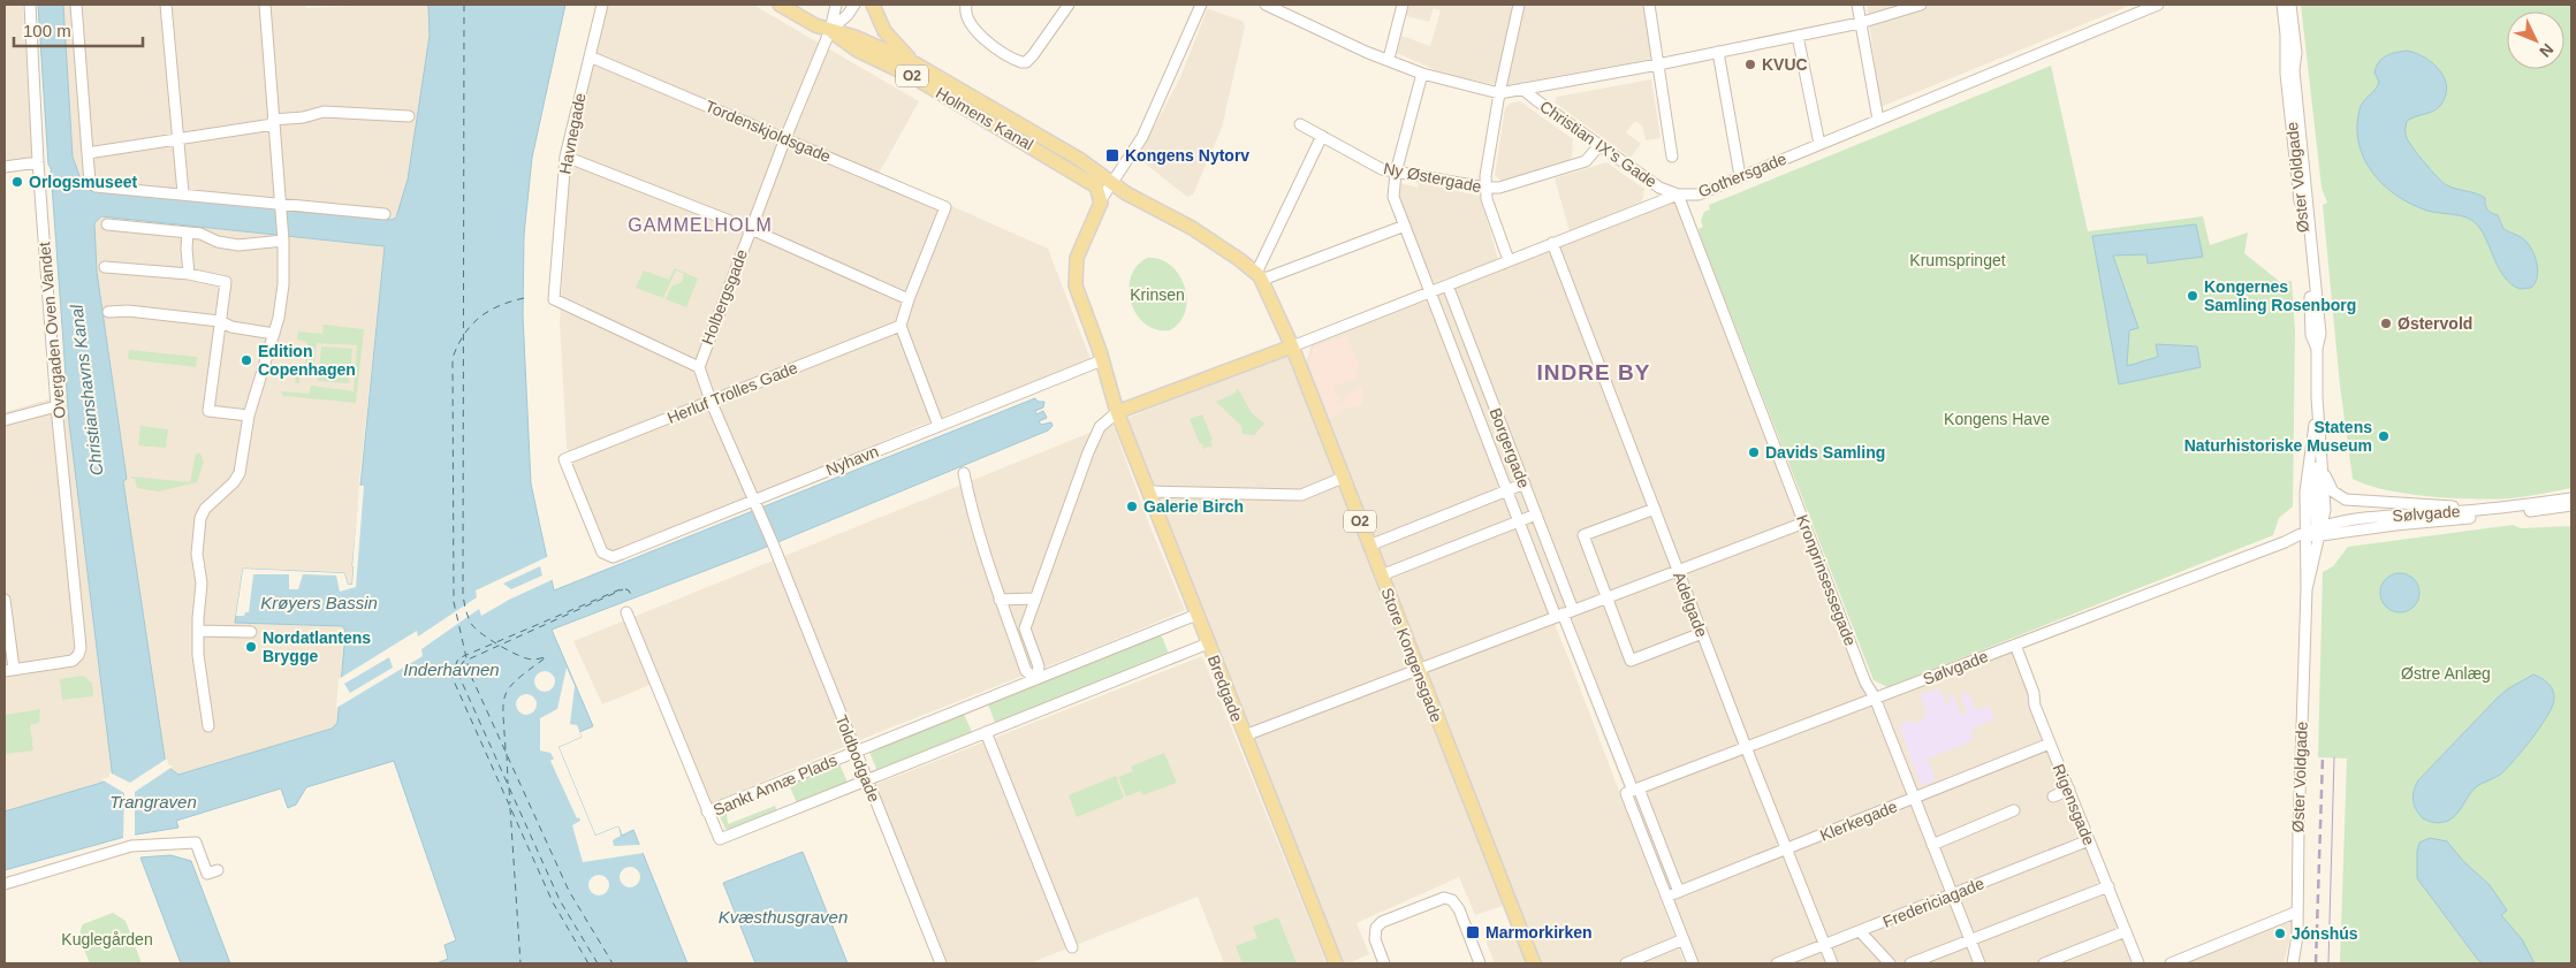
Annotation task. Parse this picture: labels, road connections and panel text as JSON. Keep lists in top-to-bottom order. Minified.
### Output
{"streets":{"main road":["O2","Holmens Kanal","Store Kongensgade","Bredgade"],"street":["Tordenskjoldsgade","Havnegade","Christian IX's Gade","Gothersgade","Ny Østergade","Øster Voldgade","Holbergsgade","Overgaden Oven Vandet","Herluf Trolles Gade","Borgergade","Nyhavn","Sølvgade","Kronprinsessegade","Adelgade","Toldbodgade","Sankt Annæ Plads","Rigensgade","Klerkegade","Fredericiagade"]},"crossings":[["O2","Holmens Kanal"],["O2","Gothersgade"],["O2","Holbergsgade"],["O2","Store Kongensgade"],["Holmens Kanal","Holbergsgade"],["Tordenskjoldsgade","Havnegade"],["Tordenskjoldsgade","Holbergsgade"],["Havnegade","Holbergsgade"],["Christian IX's Gade","Gothersgade"],["Christian IX's Gade","Ny Østergade"],["Christian IX's Gade","Kronprinsessegade"],["Gothersgade","Borgergade"],["Gothersgade","Kronprinsessegade"],["Gothersgade","Adelgade"],["Gothersgade","Store Kongensgade"],["Ny Østergade","Borgergade"],["Øster Voldgade","Sølvgade"],["Herluf Trolles Gade","Nyhavn"],["Borgergade","Sølvgade"],["Borgergade","Klerkegade"],["Nyhavn","Toldbodgade"],["Sølvgade","Kronprinsessegade"],["Sølvgade","Adelgade"],["Sølvgade","Rigensgade"],["Kronprinsessegade","Klerkegade"],["Kronprinsessegade","Fredericiagade"],["Adelgade","Klerkegade"],["Adelgade","Fredericiagade"],["Bredgade","Sankt Annæ Plads"],["Toldbodgade","Sankt Annæ Plads"],["Rigensgade","Klerkegade"],["Rigensgade","Fredericiagade"]],"districts":["GAMMELHOLM","INDRE BY"],"water":["Christianshavns Kanal","Krøyers Bassin","Inderhavnen","Trangraven","Kvæsthusgraven"],"parks":["Krumspringet","Krinsen","Kongens Have","Østre Anlæg","Kuglegården"],"places":{"other":["KVUC","Orlogsmuseet","Kongernes Samling Rosenborg","Østervold","Edition Copenhagen","Statens Naturhistoriske Museum","Davids Samling","Galerie Birch","Nordatlantens Brygge","Jónshús"],"transit":["Kongens Nytorv","Marmorkirken"]},"scale_bar":"100 m","north":"bottom right"}
